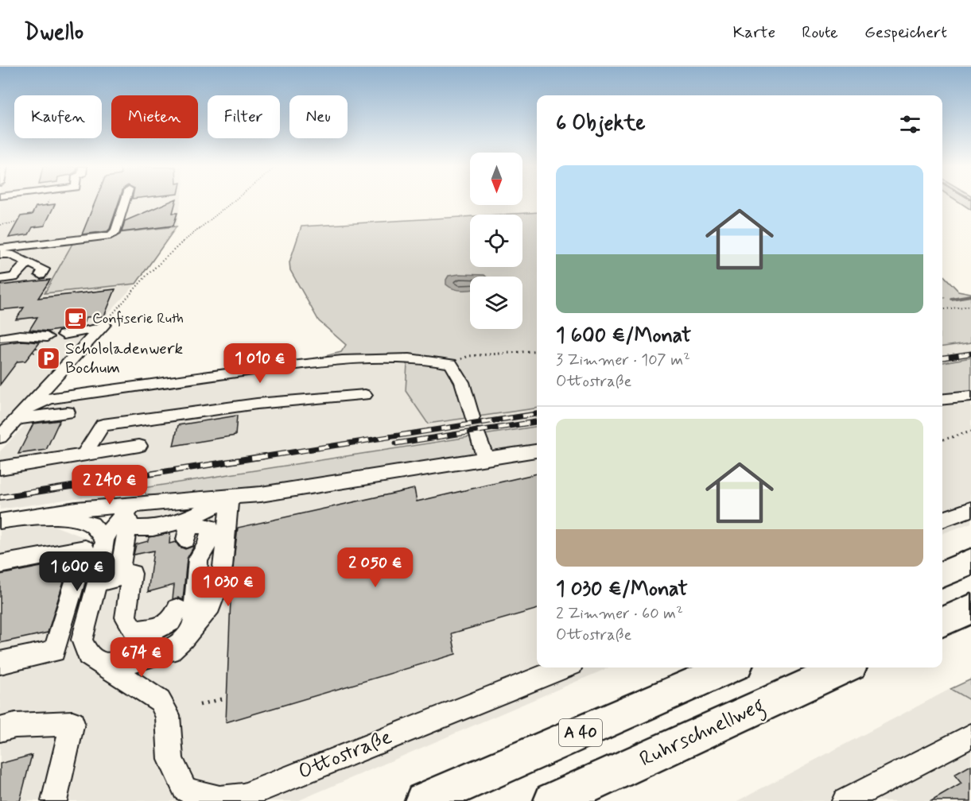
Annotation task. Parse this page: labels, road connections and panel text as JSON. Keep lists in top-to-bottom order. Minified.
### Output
{"streets":{"highway":["A 40","Ruhrschnellweg"],"street":["Ottostraße"]},"places":{"cafe":["Confiserie Ruth"],"parking":["Schololadenwerk Bochum"]},"north":"bottom","page":{"header":"Dwello","nav":["Karte","Route","Gespeichert"],"chip":["Kaufen","Mieten","Filter","Neu"],"heading":"6 Objekte","list":[{"name":"1 600 €/Monat","note":"3 Zimmer · 107 m² · Ottostraße"},{"name":"1 030 €/Monat","note":"2 Zimmer · 60 m² · Ottostraße"}],"price":["1 010 €","2 240 €","2 050 €","1 600 €","1 030 €","674 €"]}}
